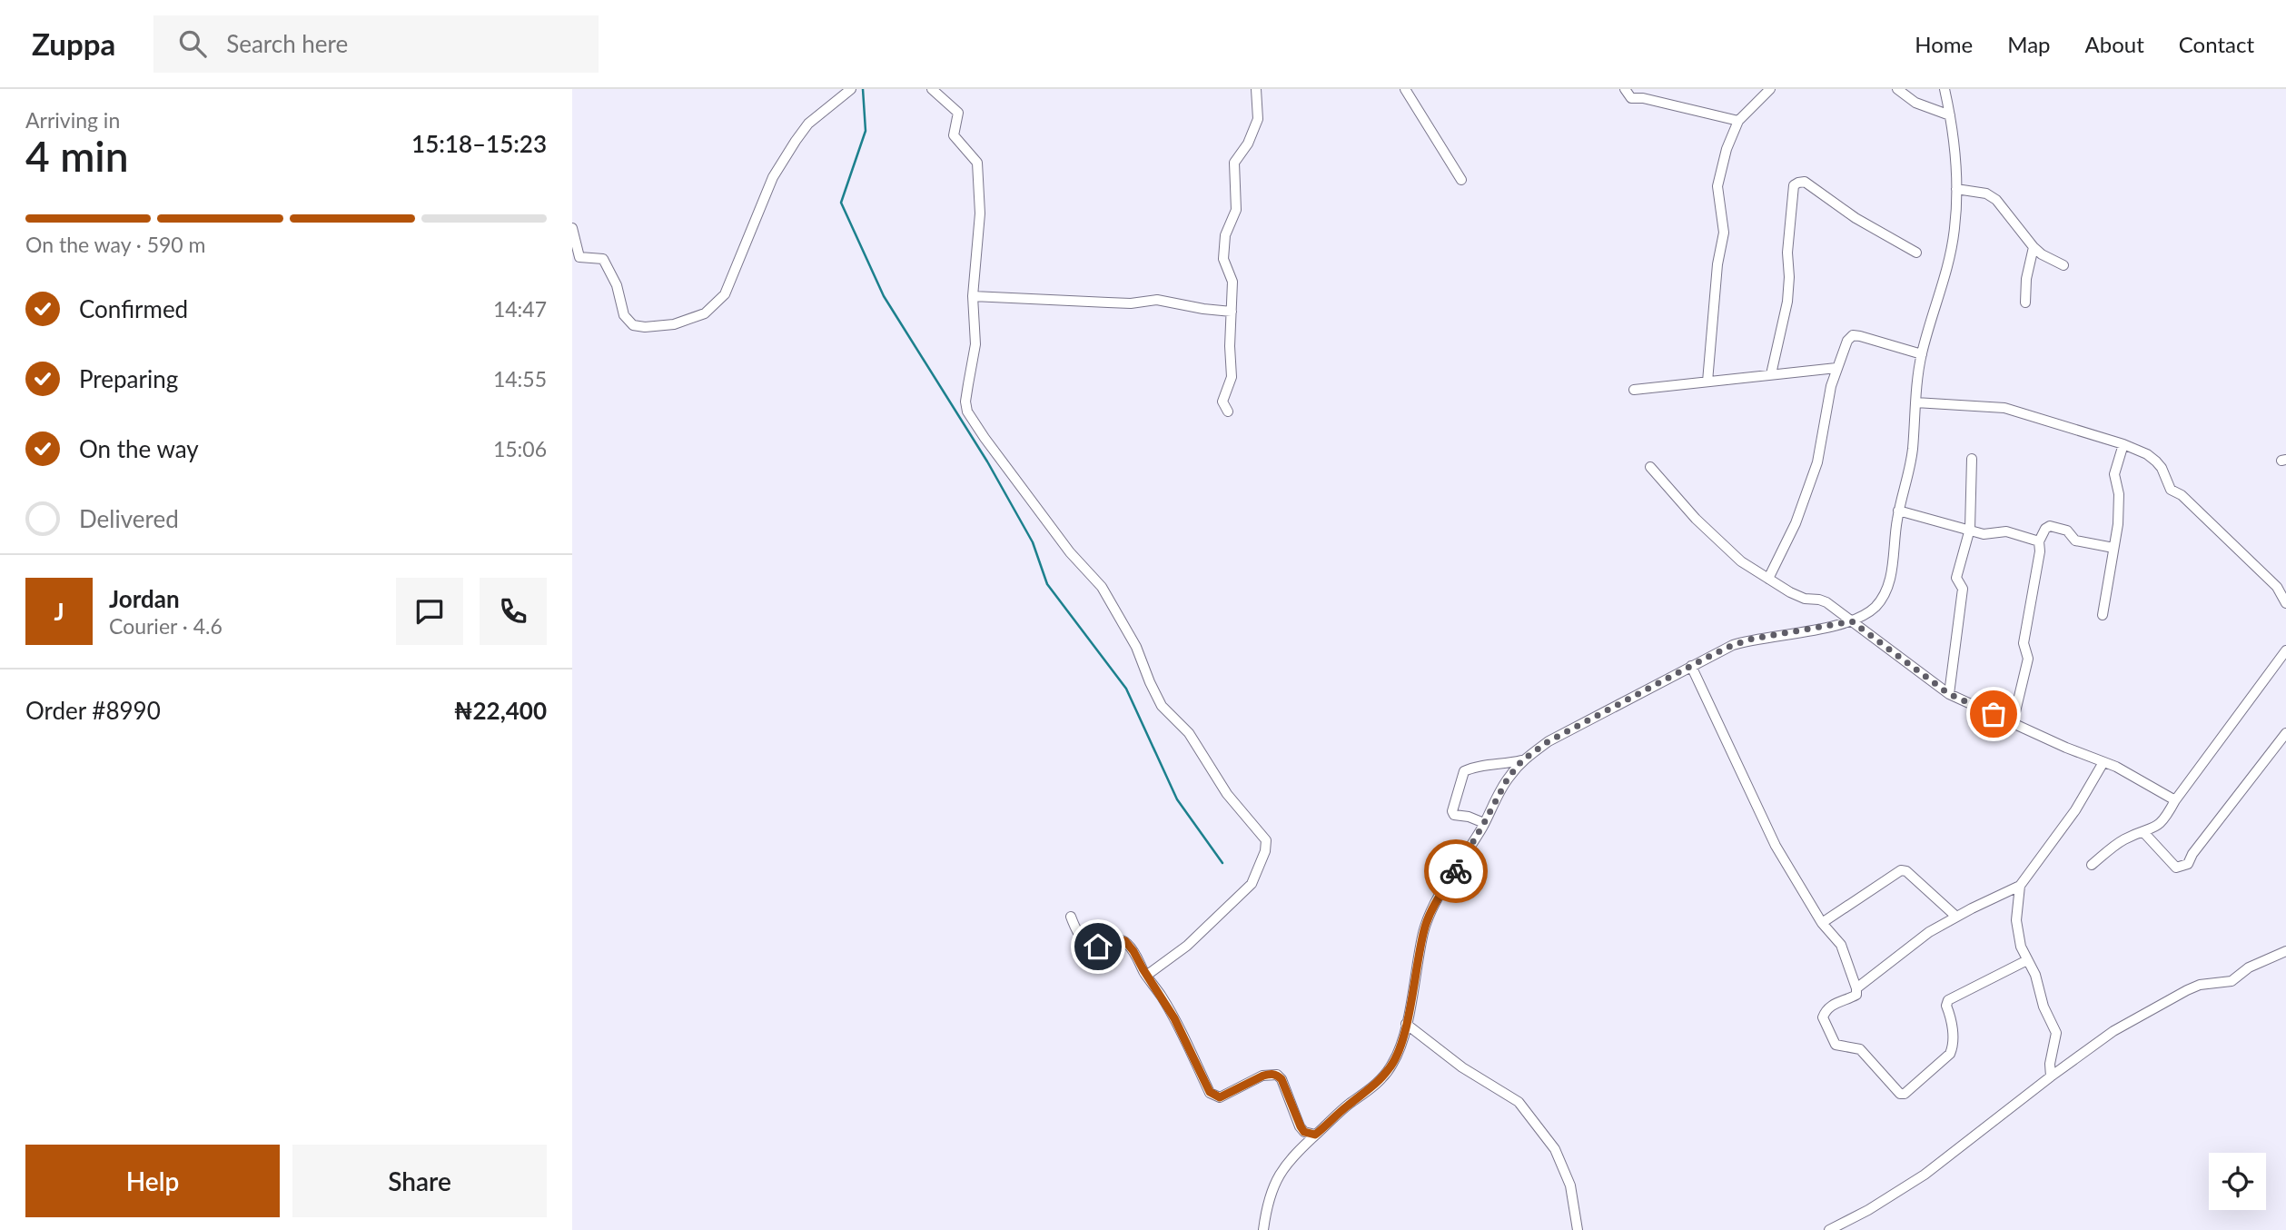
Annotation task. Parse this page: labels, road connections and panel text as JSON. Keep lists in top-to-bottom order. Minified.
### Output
{"page":{"header":"Zuppa","search":"Search here","nav":["Home","Map","About","Contact"],"heading":["4 min","Arriving in","15:18–15:23"],"panel":["Jordan","Courier · 4.6","Order #8990","₦22,400"],"bar":"On the way · 590 m","list":[["Confirmed","14:47"],["Preparing","14:55"],["On the way","15:06"],"Delivered"],"round":"J","buttons":["Help","Share"]}}
